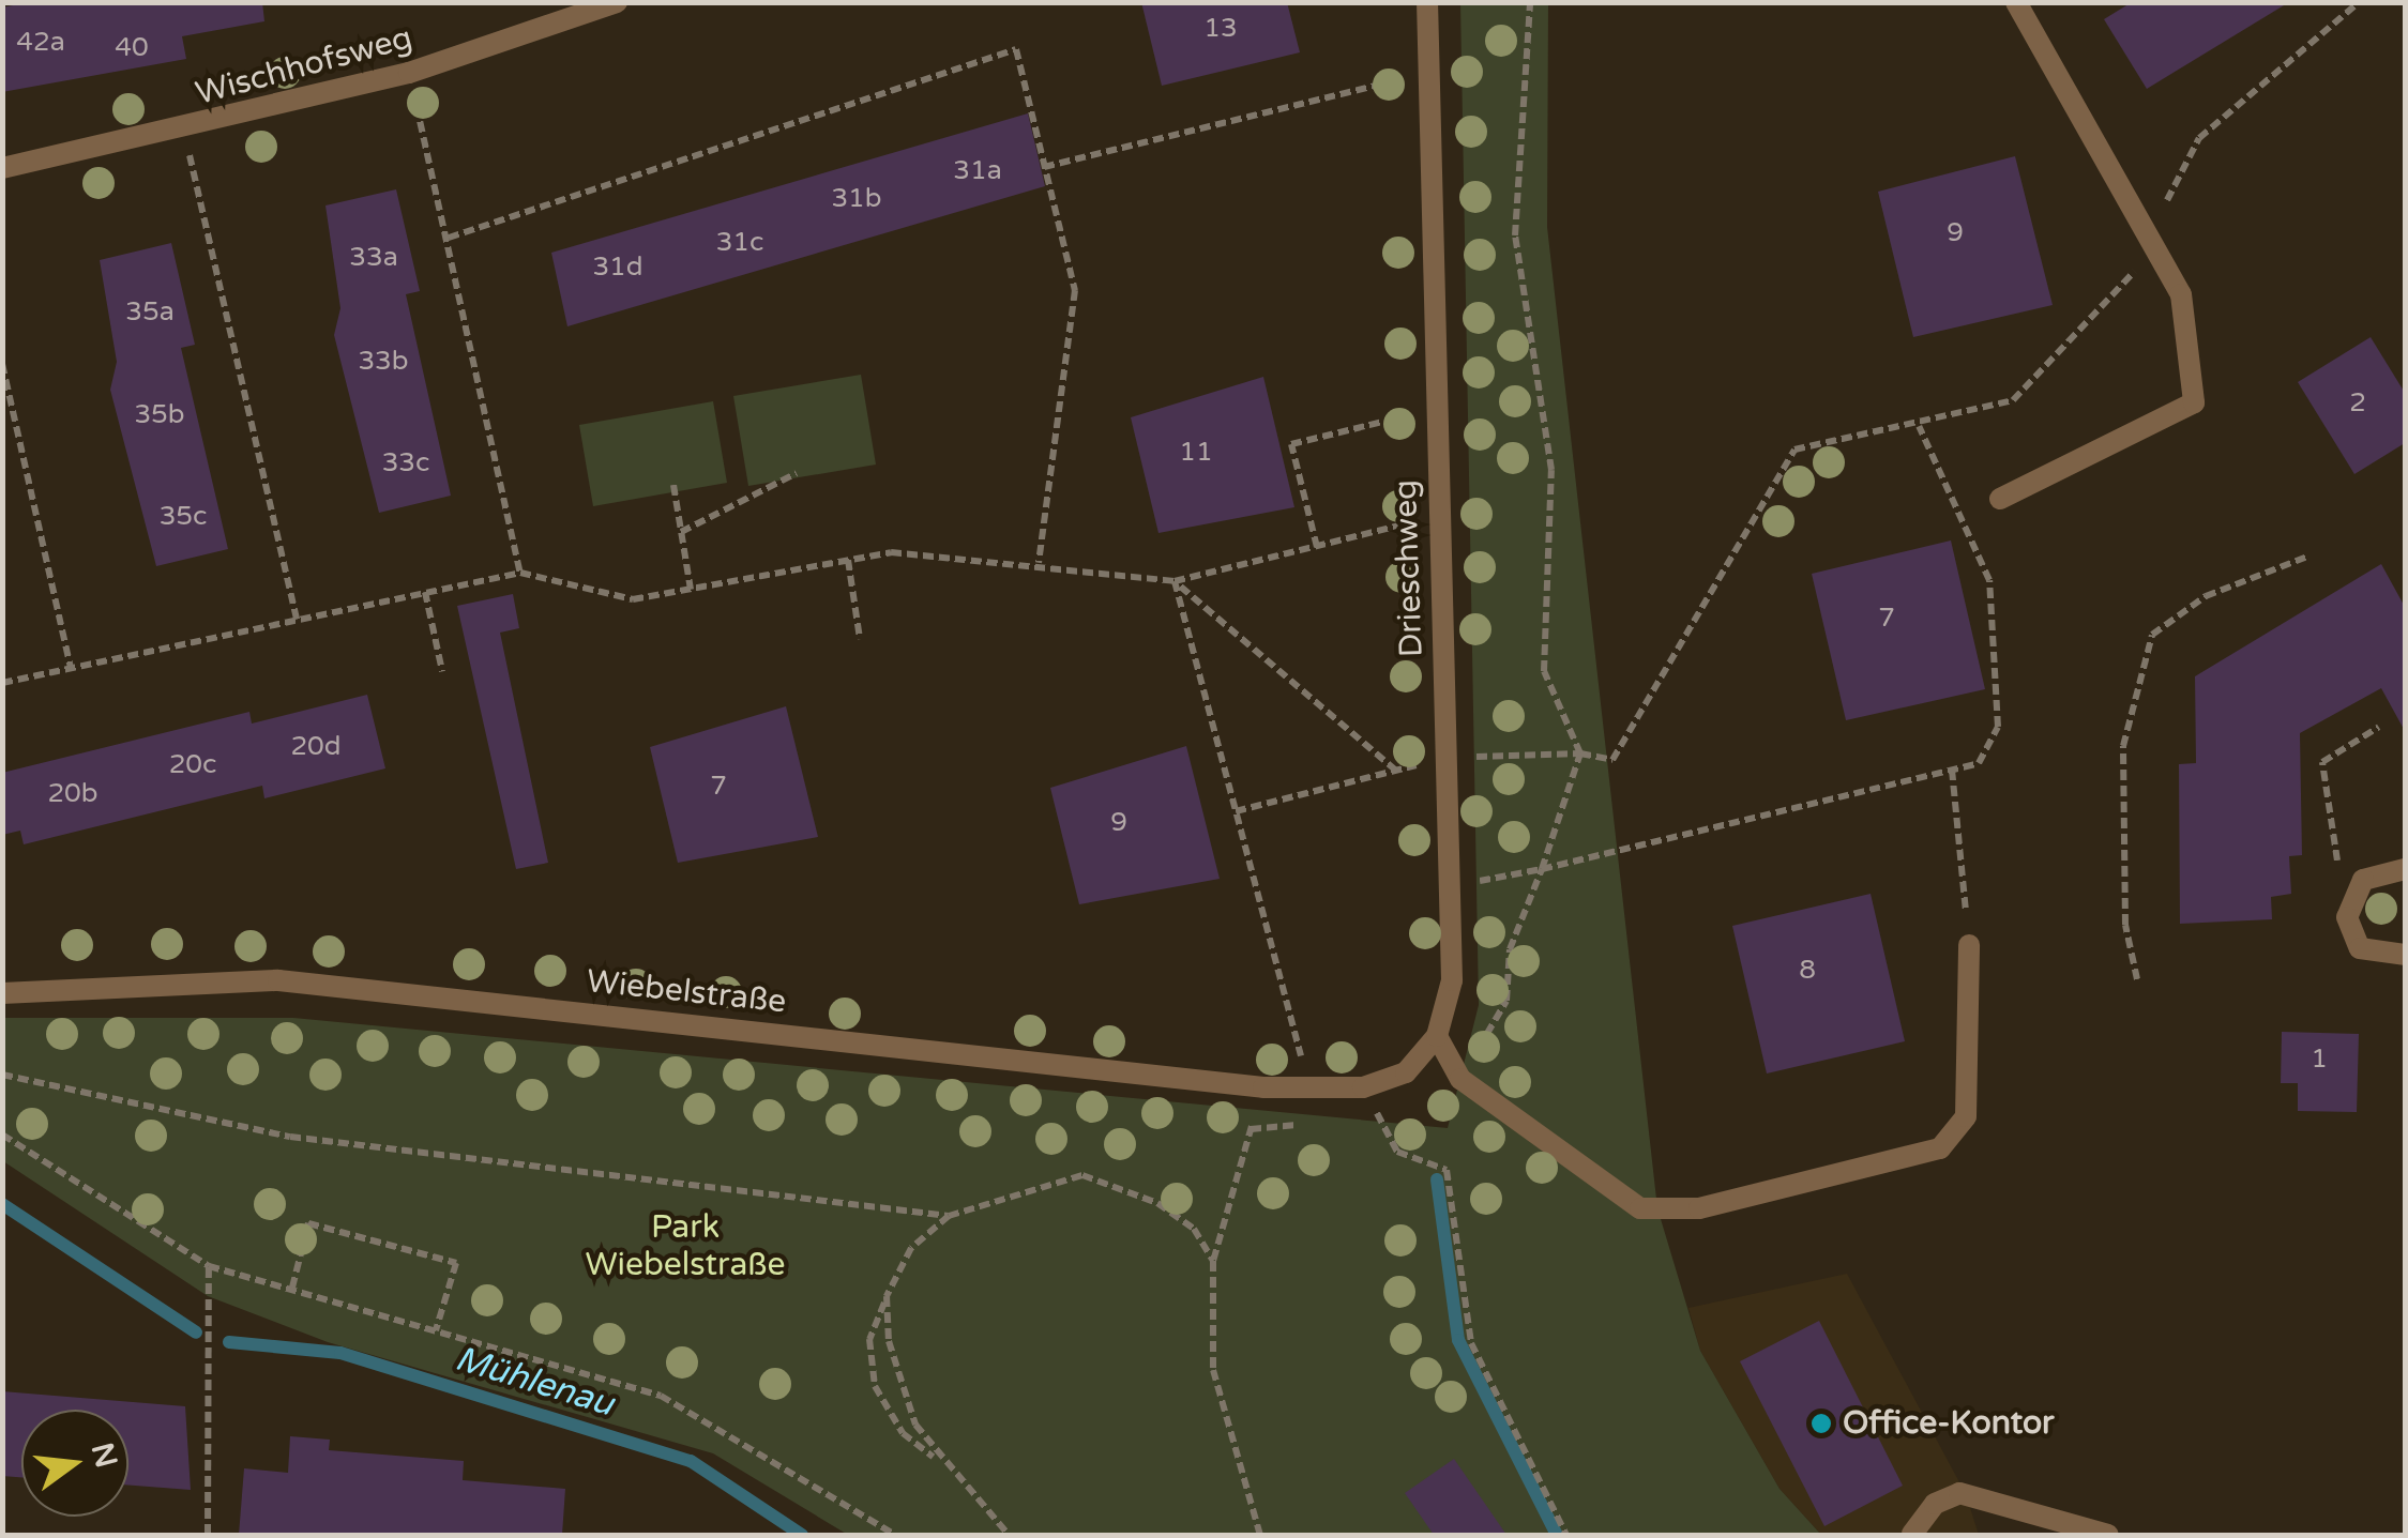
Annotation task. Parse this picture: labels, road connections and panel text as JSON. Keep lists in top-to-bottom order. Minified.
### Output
{"streets":{"street":["Wischhofsweg","Drieschweg","Wiebelstraße"]},"crossings":[["Drieschweg","Wiebelstraße"]],"water":["Mühlenau"],"parks":["Park Wiebelstraße"],"places":["Office-Kontor"],"house_numbers":["13","42a","40","31a","31b","9","31c","33a","31d","35a","33b","2","35b","11","33c","35c","7","20d","20c","7","20b","9","8","1"],"north":"right"}
